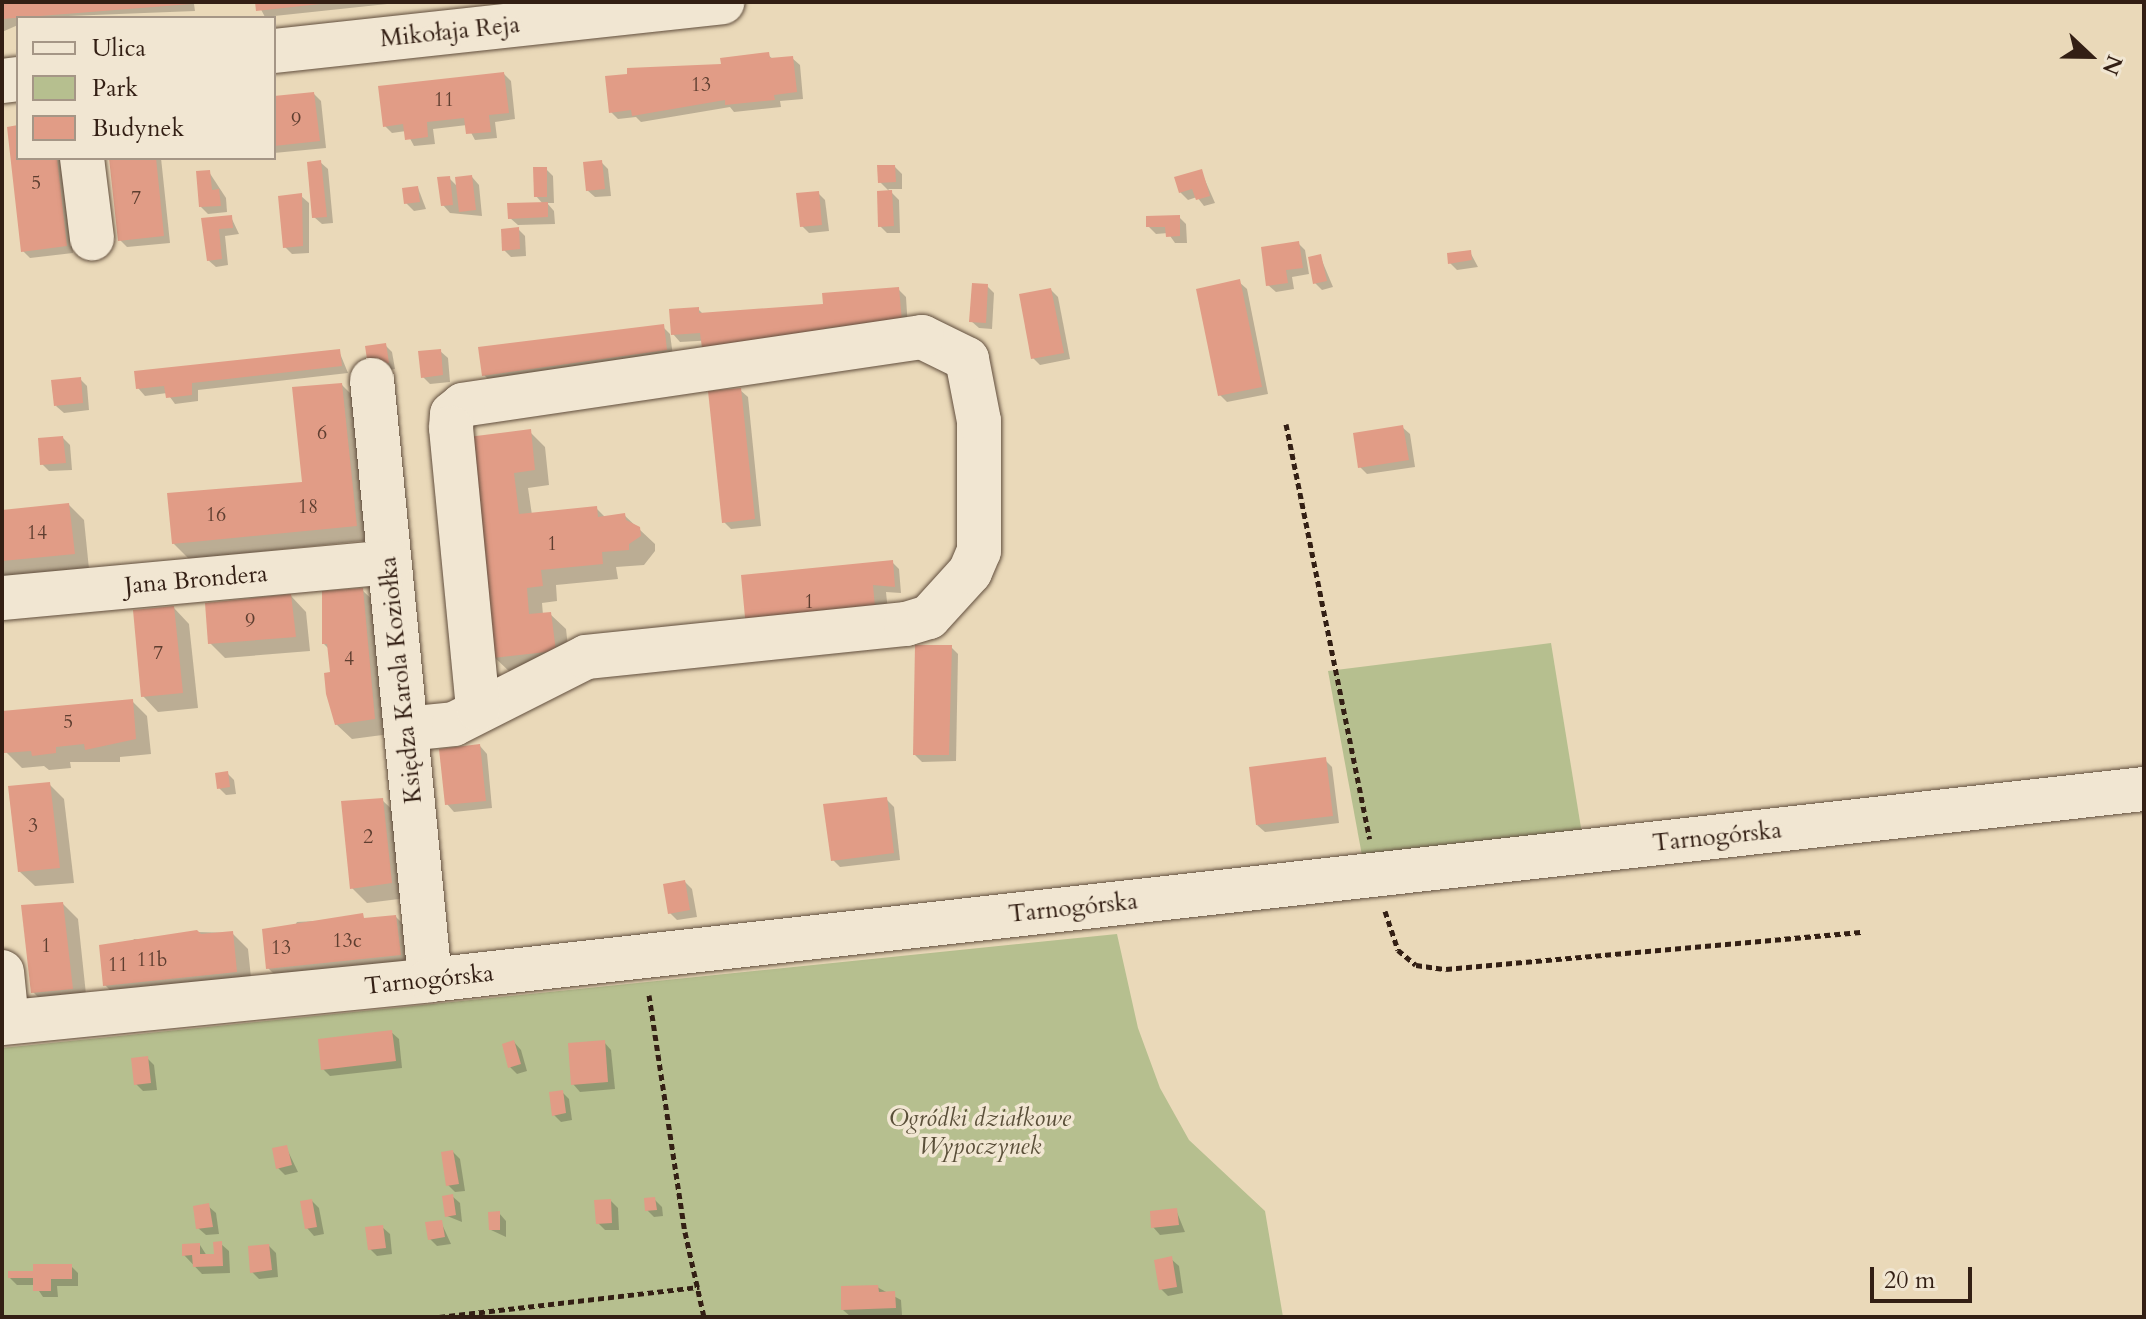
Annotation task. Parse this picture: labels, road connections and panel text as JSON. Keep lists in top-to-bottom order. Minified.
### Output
{"streets":{"street":["Mikołaja Reja","Jana Brondera","Księdza Karola Koziołka","Tarnogórska"]},"crossings":[["Jana Brondera","Księdza Karola Koziołka"],["Księdza Karola Koziołka","Tarnogórska"]],"parks":["Ogródki działkowe Wypoczynek"],"house_numbers":["13","11","9","5","7","6","18","16","14","1","1","9","7","4","5","3","2","13c","1","13","11b","11"],"legend":["Ulica","Park","Budynek"],"scale_bar":"20 m","north":"right"}
